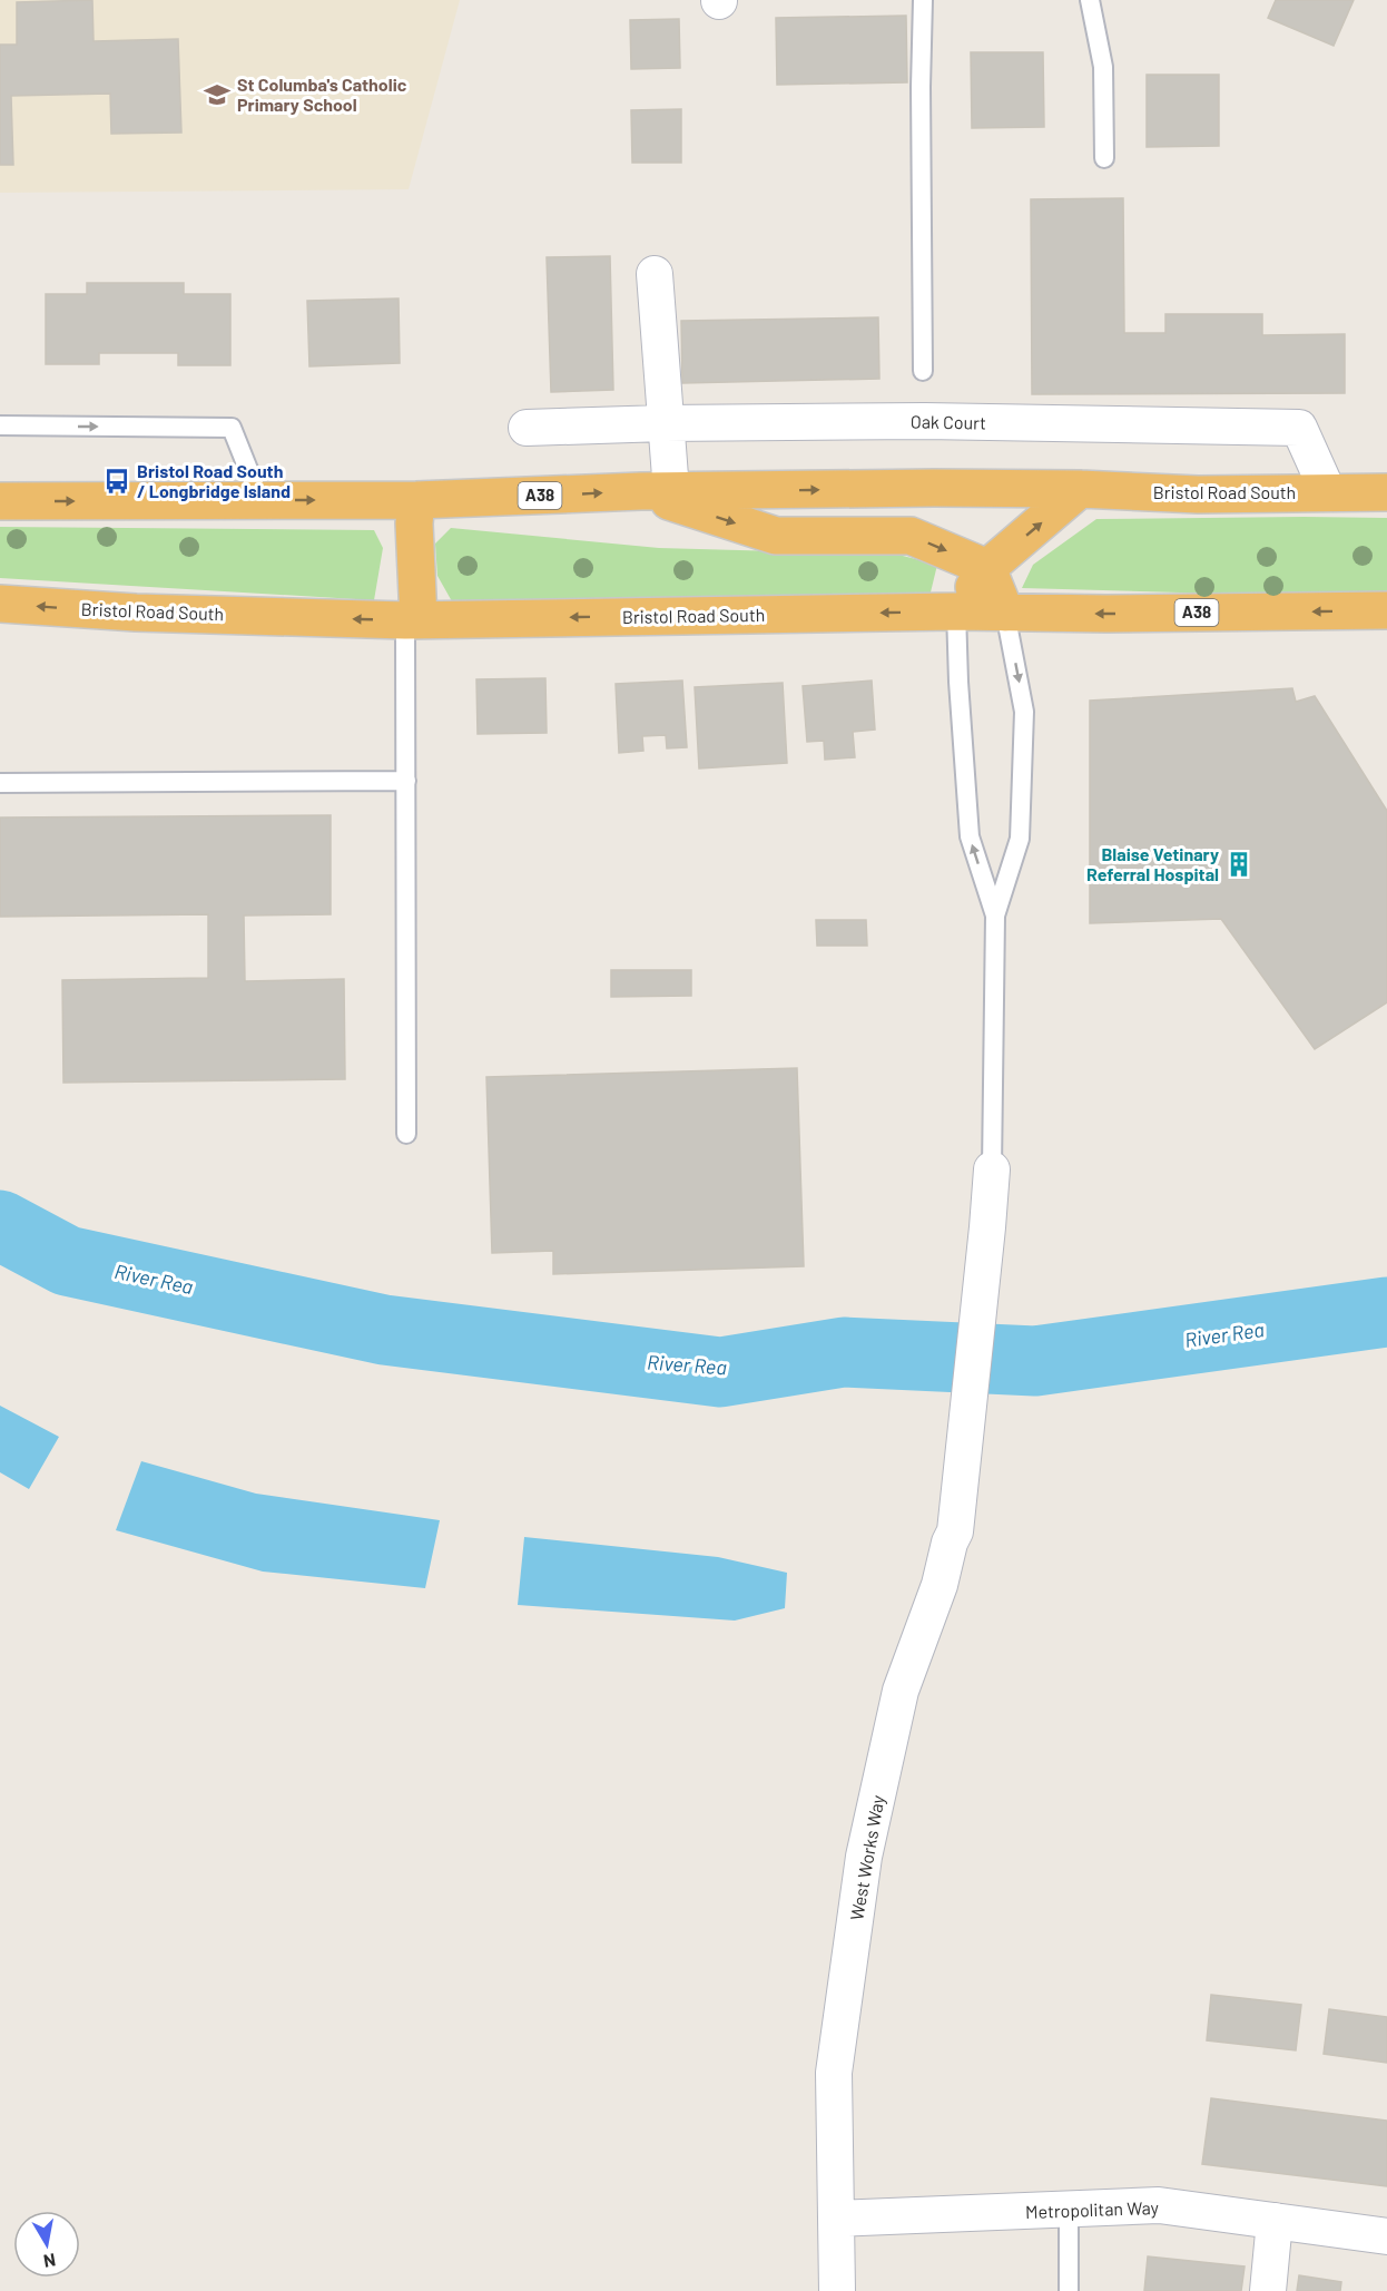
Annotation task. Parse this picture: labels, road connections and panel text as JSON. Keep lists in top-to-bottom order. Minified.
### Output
{"streets":{"highway":["Bristol Road South","A38"],"street":["Oak Court","West Works Way","Metropolitan Way"]},"crossings":[["Oak Court","Bristol Road South"],["West Works Way","Metropolitan Way"]],"water":["River Rea"],"places":{"school or university":["St Columba's Catholic Primary School"],"bus stop":["Bristol Road South / Longbridge Island"],"building":["Blaise Vetinary Referral Hospital"]},"north":"bottom"}
